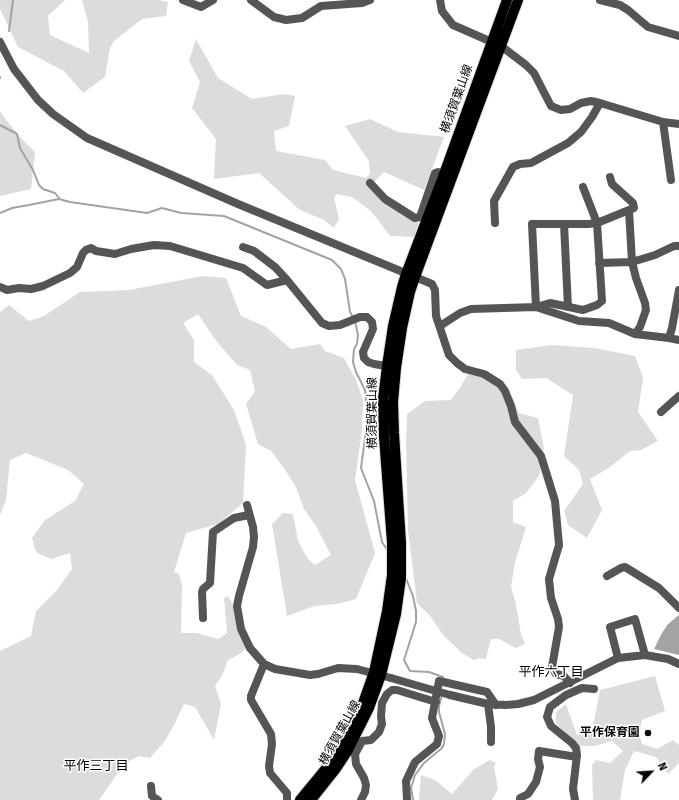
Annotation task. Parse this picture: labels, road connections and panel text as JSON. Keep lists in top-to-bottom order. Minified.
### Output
{"streets":{"main road":["横須賀葉山線"]},"districts":["平作六丁目","平作三丁目"],"places":["平作保育園"],"north":"top right"}
